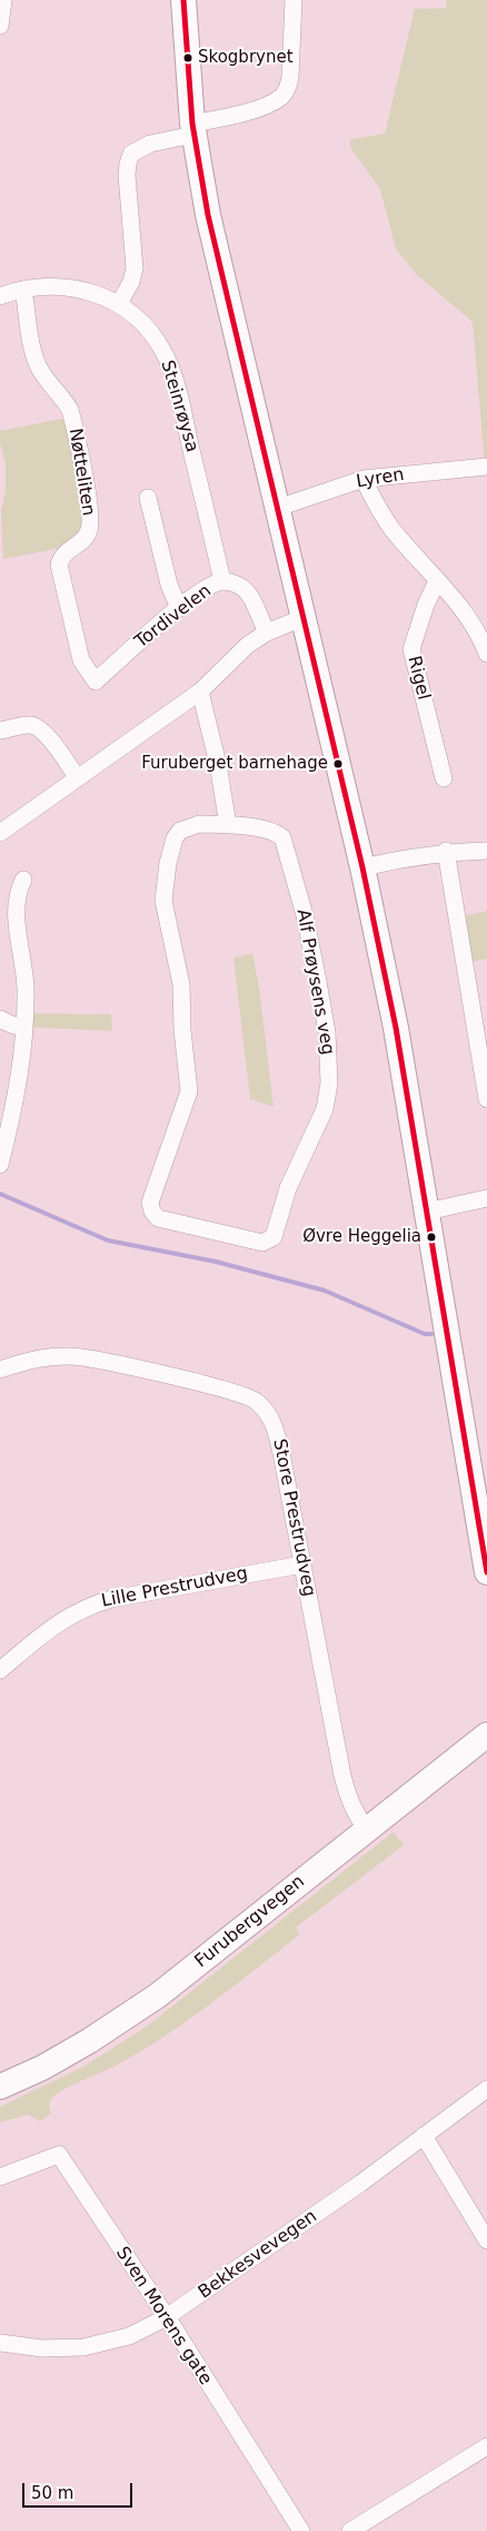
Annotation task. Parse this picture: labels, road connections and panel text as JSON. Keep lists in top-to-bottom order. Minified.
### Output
{"streets":{"main road":["Furubergvegen"],"street":["Steinrøysa","Nøtteliten","Lyren","Tordivelen","Rigel","Alf Prøysens veg","Store Prestrudveg","Lille Prestrudveg","Bekkesvevegen","Sven Morens gate"]},"crossings":[["Steinrøysa","Nøtteliten"],["Steinrøysa","Tordivelen"],["Nøtteliten","Tordivelen"],["Store Prestrudveg","Lille Prestrudveg"],["Store Prestrudveg","Furubergvegen"],["Bekkesvevegen","Sven Morens gate"]],"places":["Skogbrynet","Furuberget barnehage","Øvre Heggelia"],"scale_bar":"50 m"}
